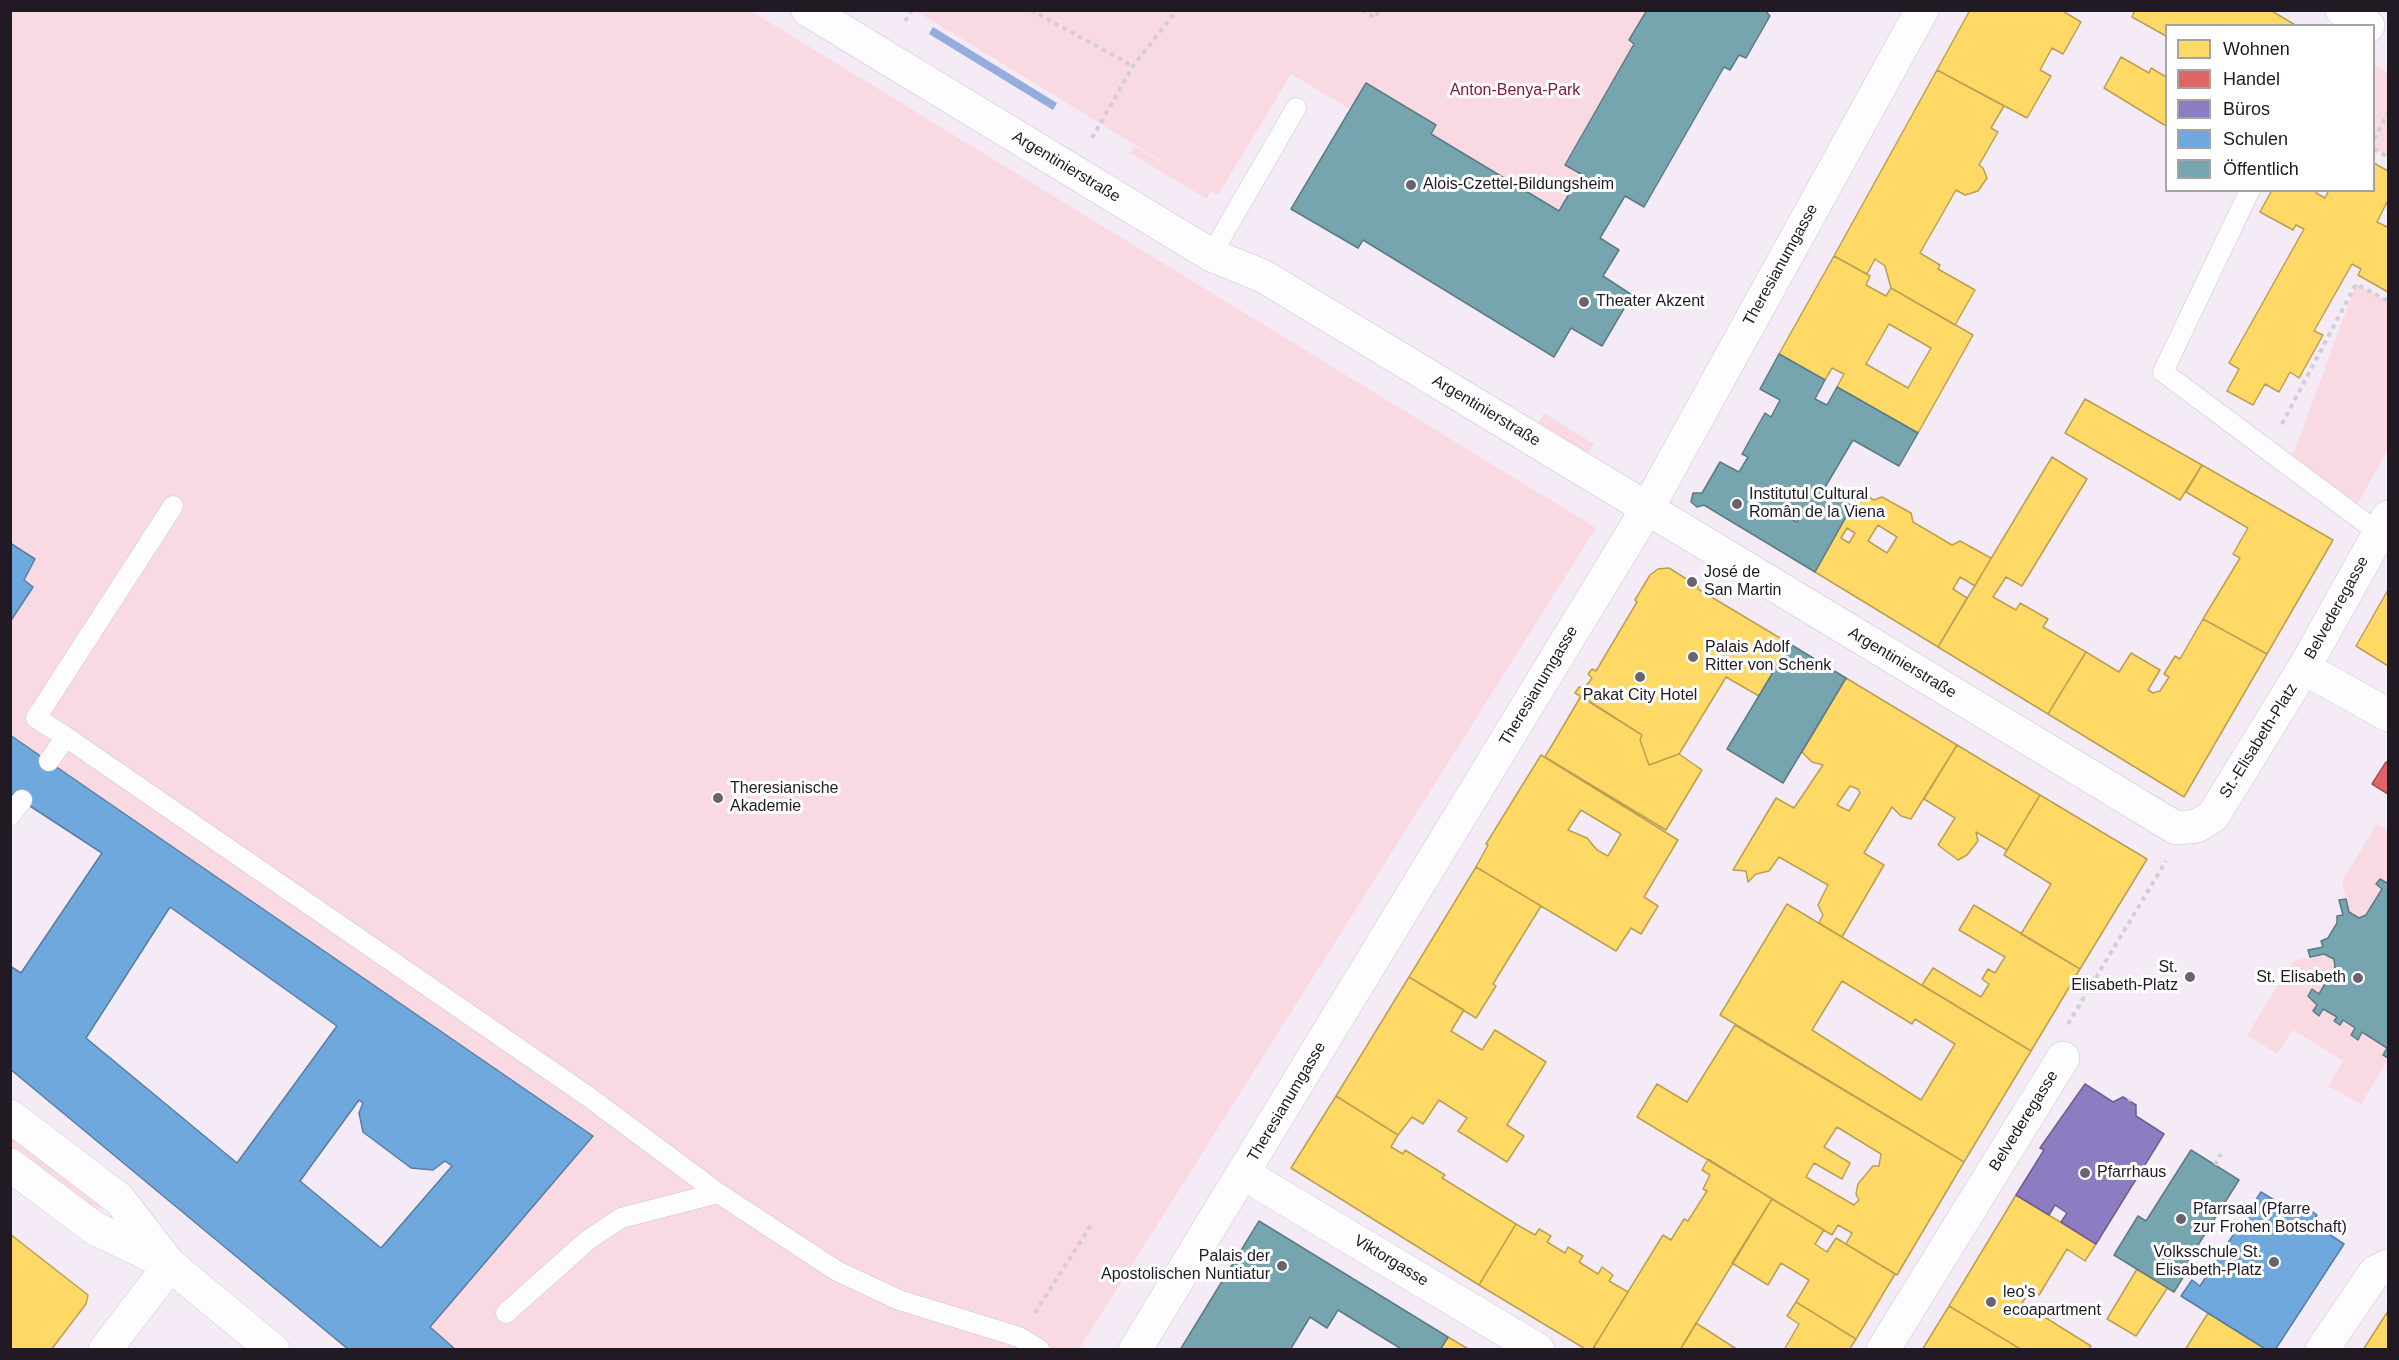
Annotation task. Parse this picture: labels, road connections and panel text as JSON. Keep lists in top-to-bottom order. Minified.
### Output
{"streets":{"street":["Argentinierstraße","Theresianumgasse","Belvederegasse","St.-Elisabeth-Platz","Viktorgasse"]},"crossings":[["Argentinierstraße","Theresianumgasse"],["Argentinierstraße","Belvederegasse"],["Argentinierstraße","St.-Elisabeth-Platz"],["Theresianumgasse","Viktorgasse"],["Belvederegasse","St.-Elisabeth-Platz"]],"parks":["Anton-Benya-Park"],"places":["Alois-Czettel-Bildungsheim","Theater Akzent","Institutul Cultural Român de la Viena","José de San Martin","Palais Adolf Ritter von Schenk","Pakat City Hotel","Theresianische Akademie","St. Elisabeth-Platz","St. Elisabeth","Pfarrhaus","Pfarrsaal (Pfarre zur Frohen Botschaft)","Volksschule St. Elisabeth-Platz","Palais der Apostolischen Nuntiatur","leo's ecoapartment"],"legend":["Wohnen","Handel","Büros","Schulen","Öffentlich"]}
